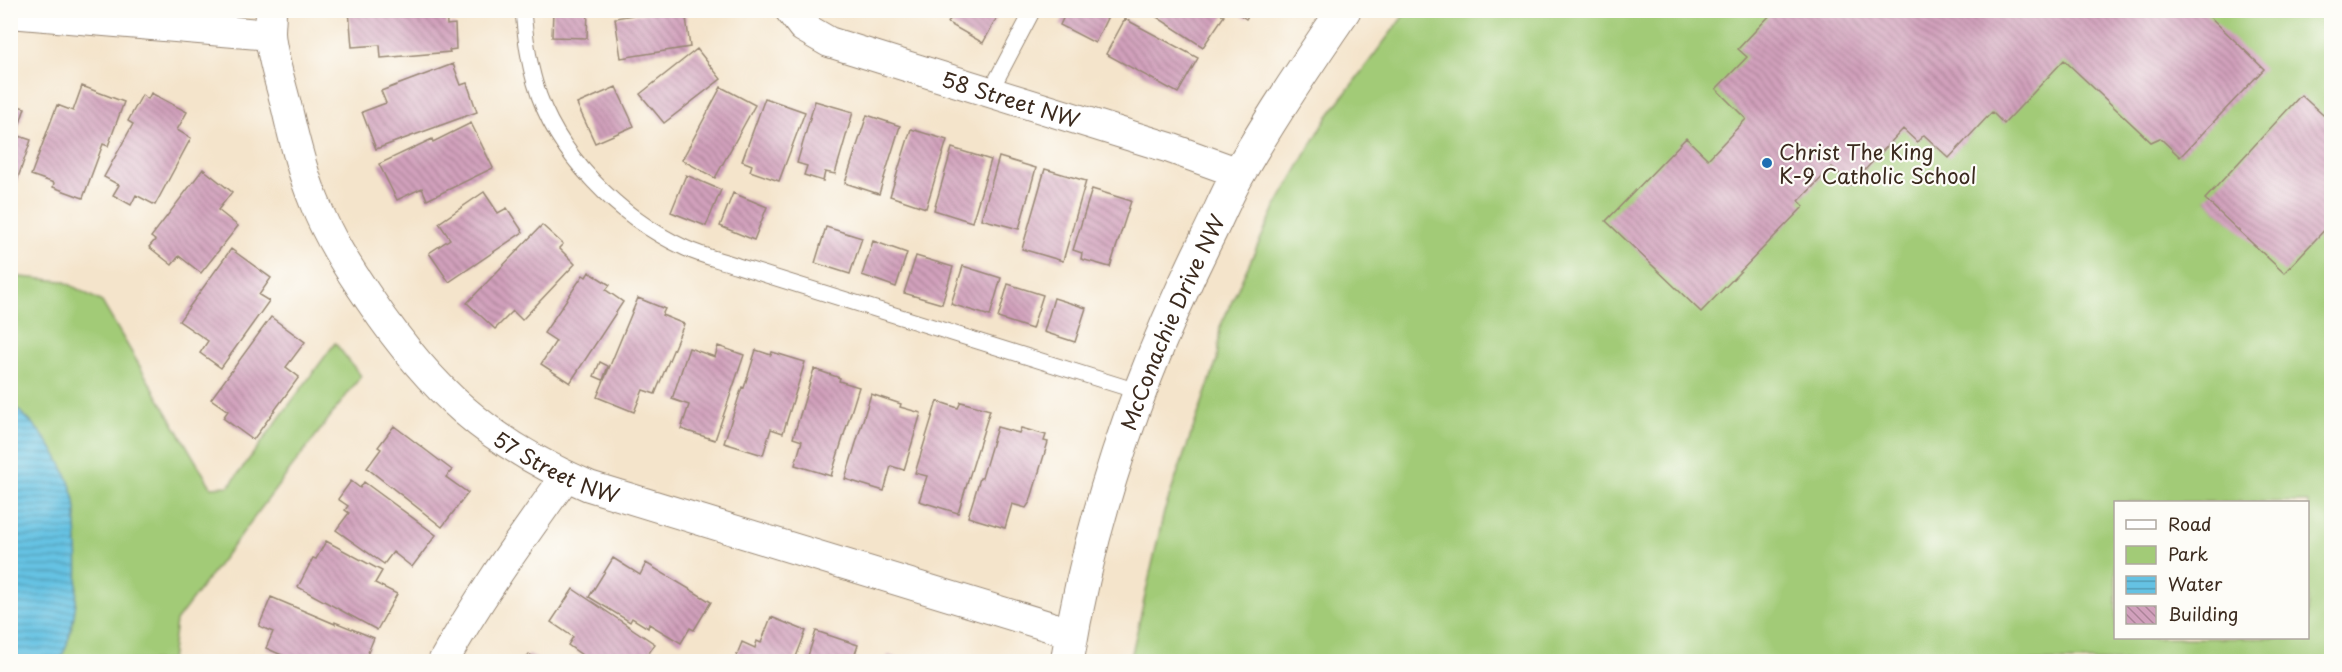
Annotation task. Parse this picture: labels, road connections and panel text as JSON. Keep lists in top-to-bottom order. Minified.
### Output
{"streets":{"street":["58 Street NW","McConachie Drive NW","57 Street NW"]},"crossings":[["58 Street NW","McConachie Drive NW"],["McConachie Drive NW","57 Street NW"]],"places":["Christ The King K-9 Catholic School"],"legend":["Road","Park","Water","Building"]}
